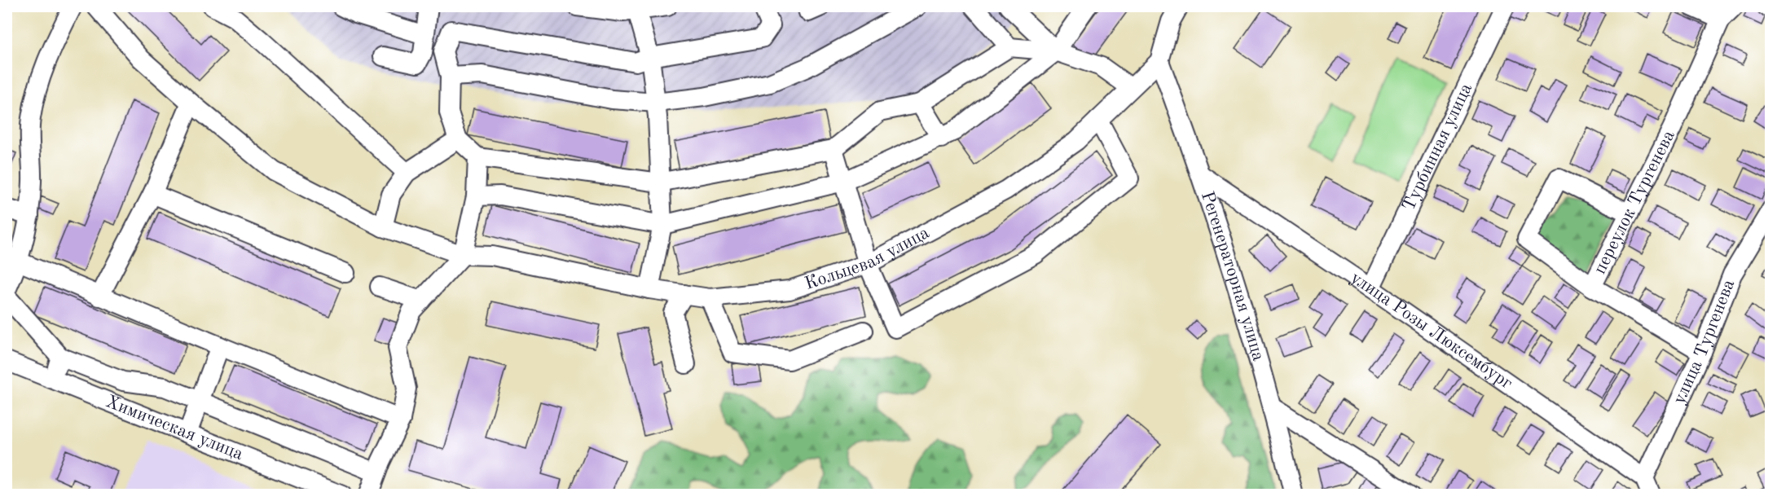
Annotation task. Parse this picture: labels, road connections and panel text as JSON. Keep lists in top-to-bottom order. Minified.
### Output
{"streets":{"street":["Турбинная улица","переулок Тургенева","Кольцевая улица","Регенераторная улица","улица Розы Люксембург","улица Тургенева","Химическая улица"]},"crossings":[["Турбинная улица","улица Розы Люксембург"],["переулок Тургенева","улица Тургенева"],["Кольцевая улица","Регенераторная улица"],["Регенераторная улица","улица Розы Люксембург"],["улица Розы Люксембург","улица Тургенева"]]}
